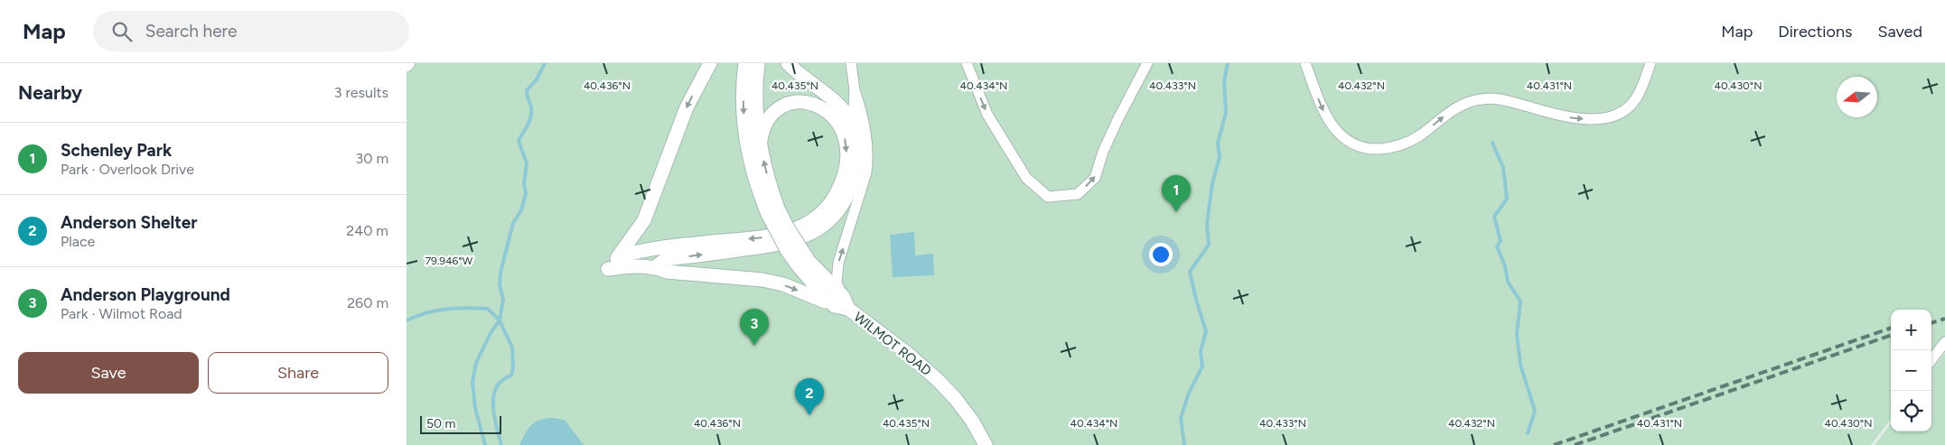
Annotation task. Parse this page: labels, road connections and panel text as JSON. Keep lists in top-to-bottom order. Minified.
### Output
{"streets":{"main road":["WILMOT ROAD"]},"scale_bar":"50 m","north":"left","page":{"header":"Map","search":"Search here","nav":["Map","Directions","Saved"],"heading":["Nearby","3 results"],"list":[{"mark":"1","name":"Schenley Park","note":"Park · Overlook Drive","value":"30 m"},{"mark":"2","name":"Anderson Shelter","note":"Place","value":"240 m"},{"mark":"3","name":"Anderson Playground","note":"Park · Wilmot Road","value":"260 m"}],"pins":["1","3","2"],"map_buttons":["+","−"],"buttons":["Save","Share"],"scale":"50 m"},"coordinates":["40.436°N","40.435°N","40.434°N","40.433°N","40.432°N","40.431°N","40.430°N","79.946°W"]}
